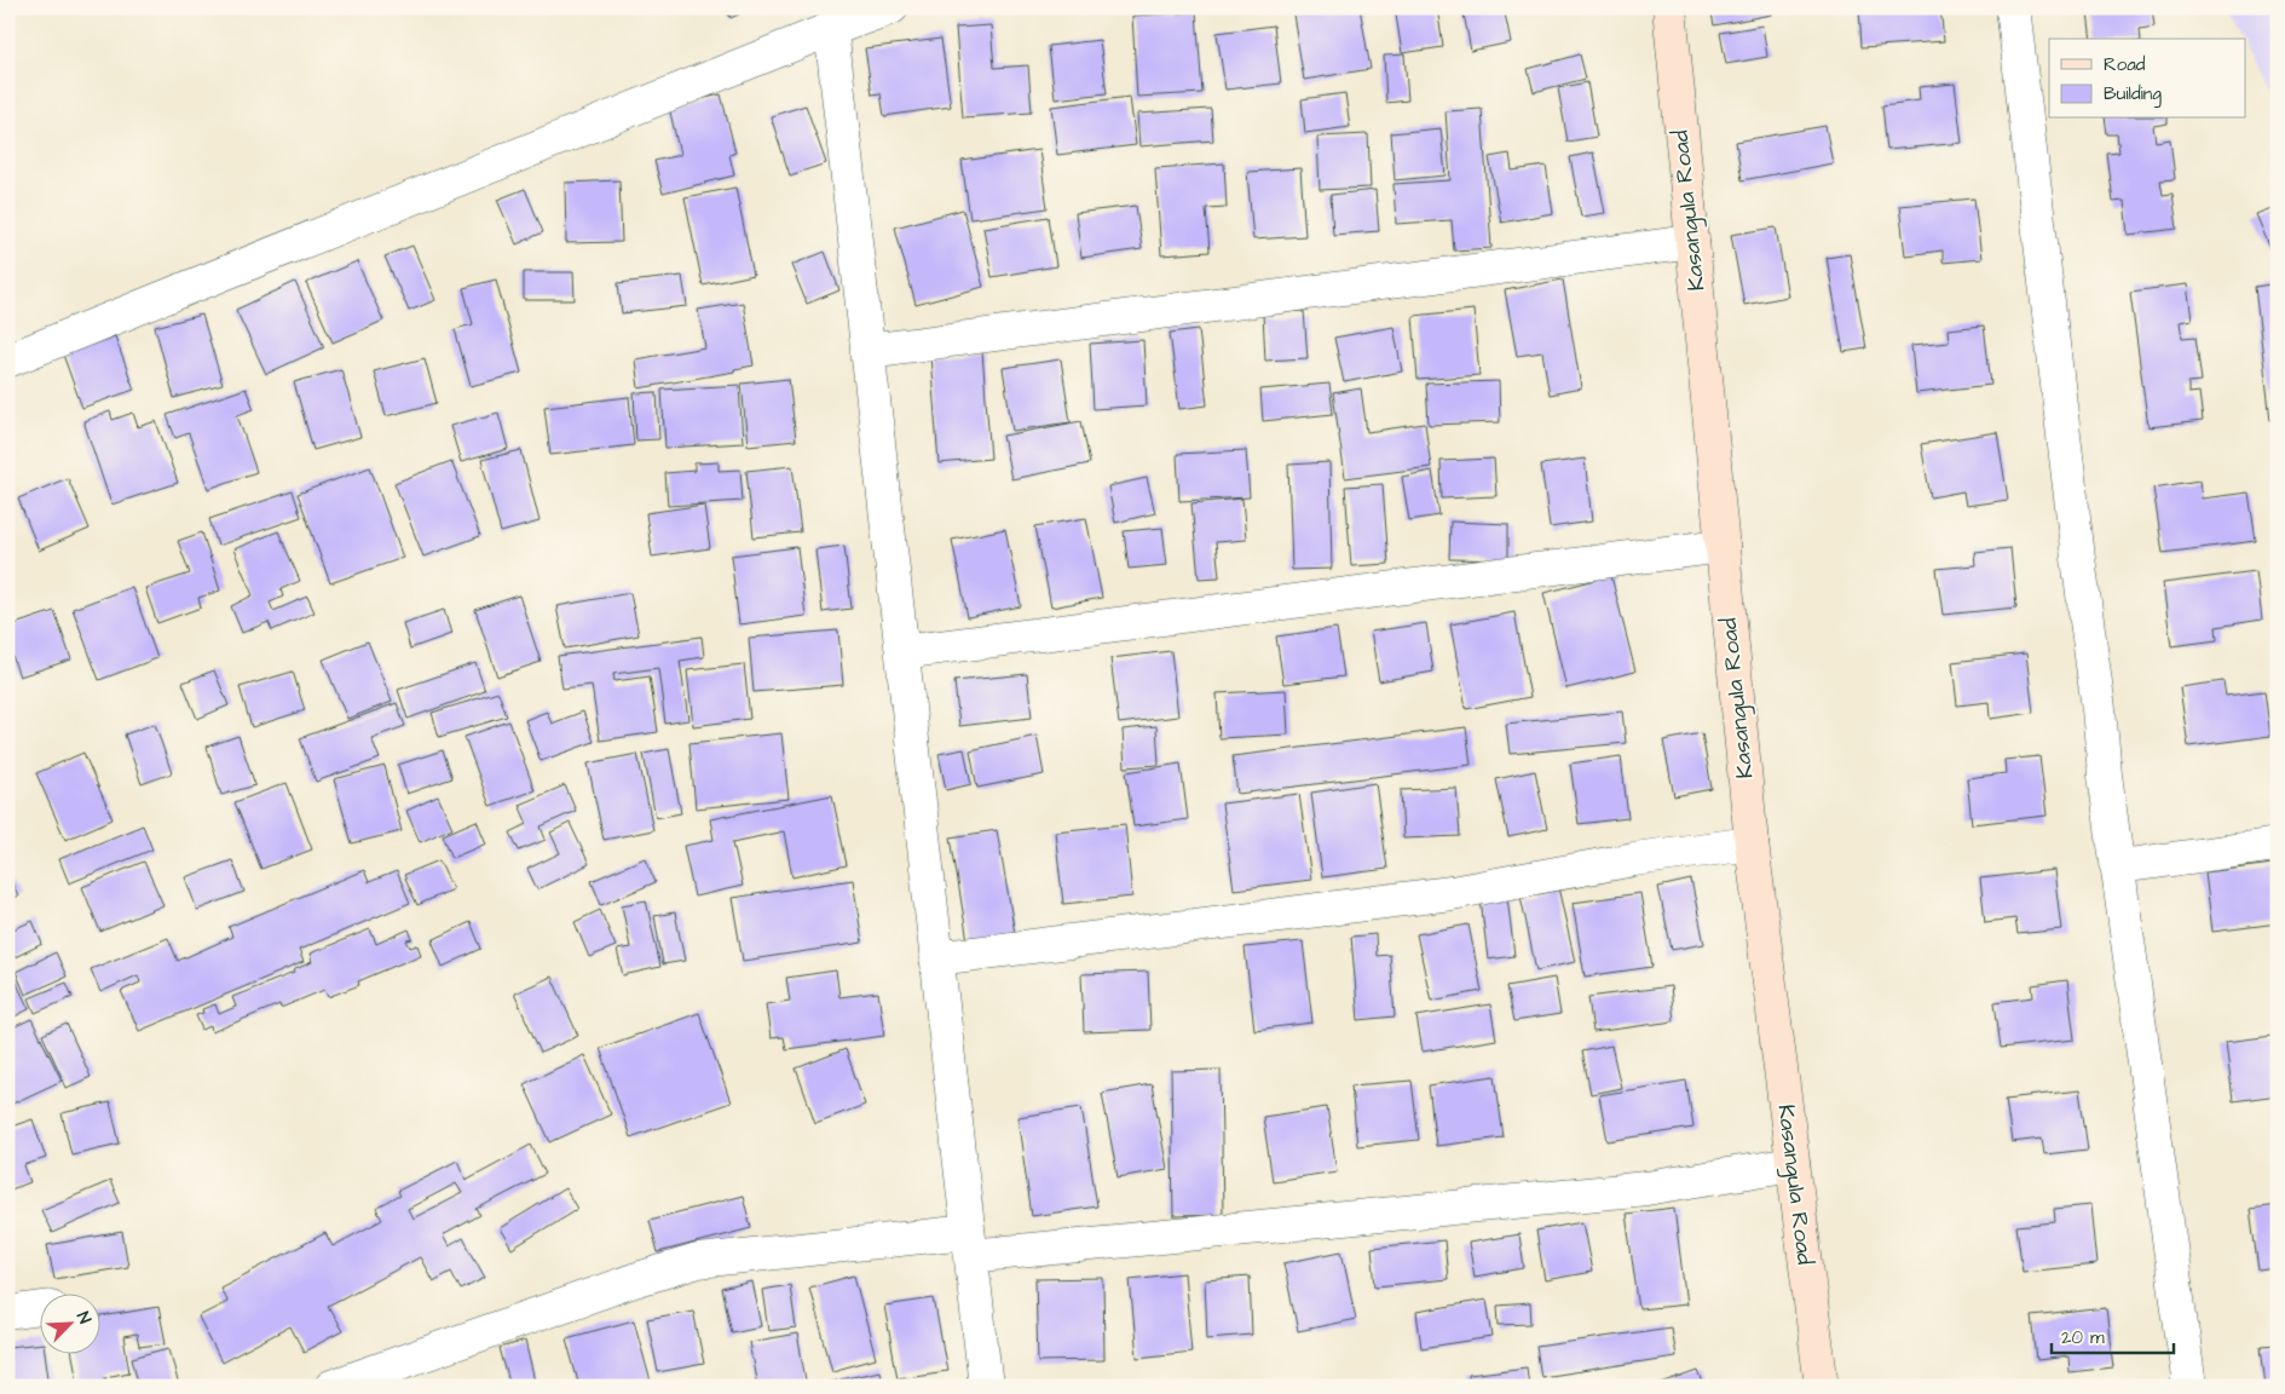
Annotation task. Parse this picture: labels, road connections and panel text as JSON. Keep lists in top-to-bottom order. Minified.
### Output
{"streets":{"main road":["Kasangula Road"]},"legend":["Road","Building"],"scale_bar":"20 m","north":"top right"}
